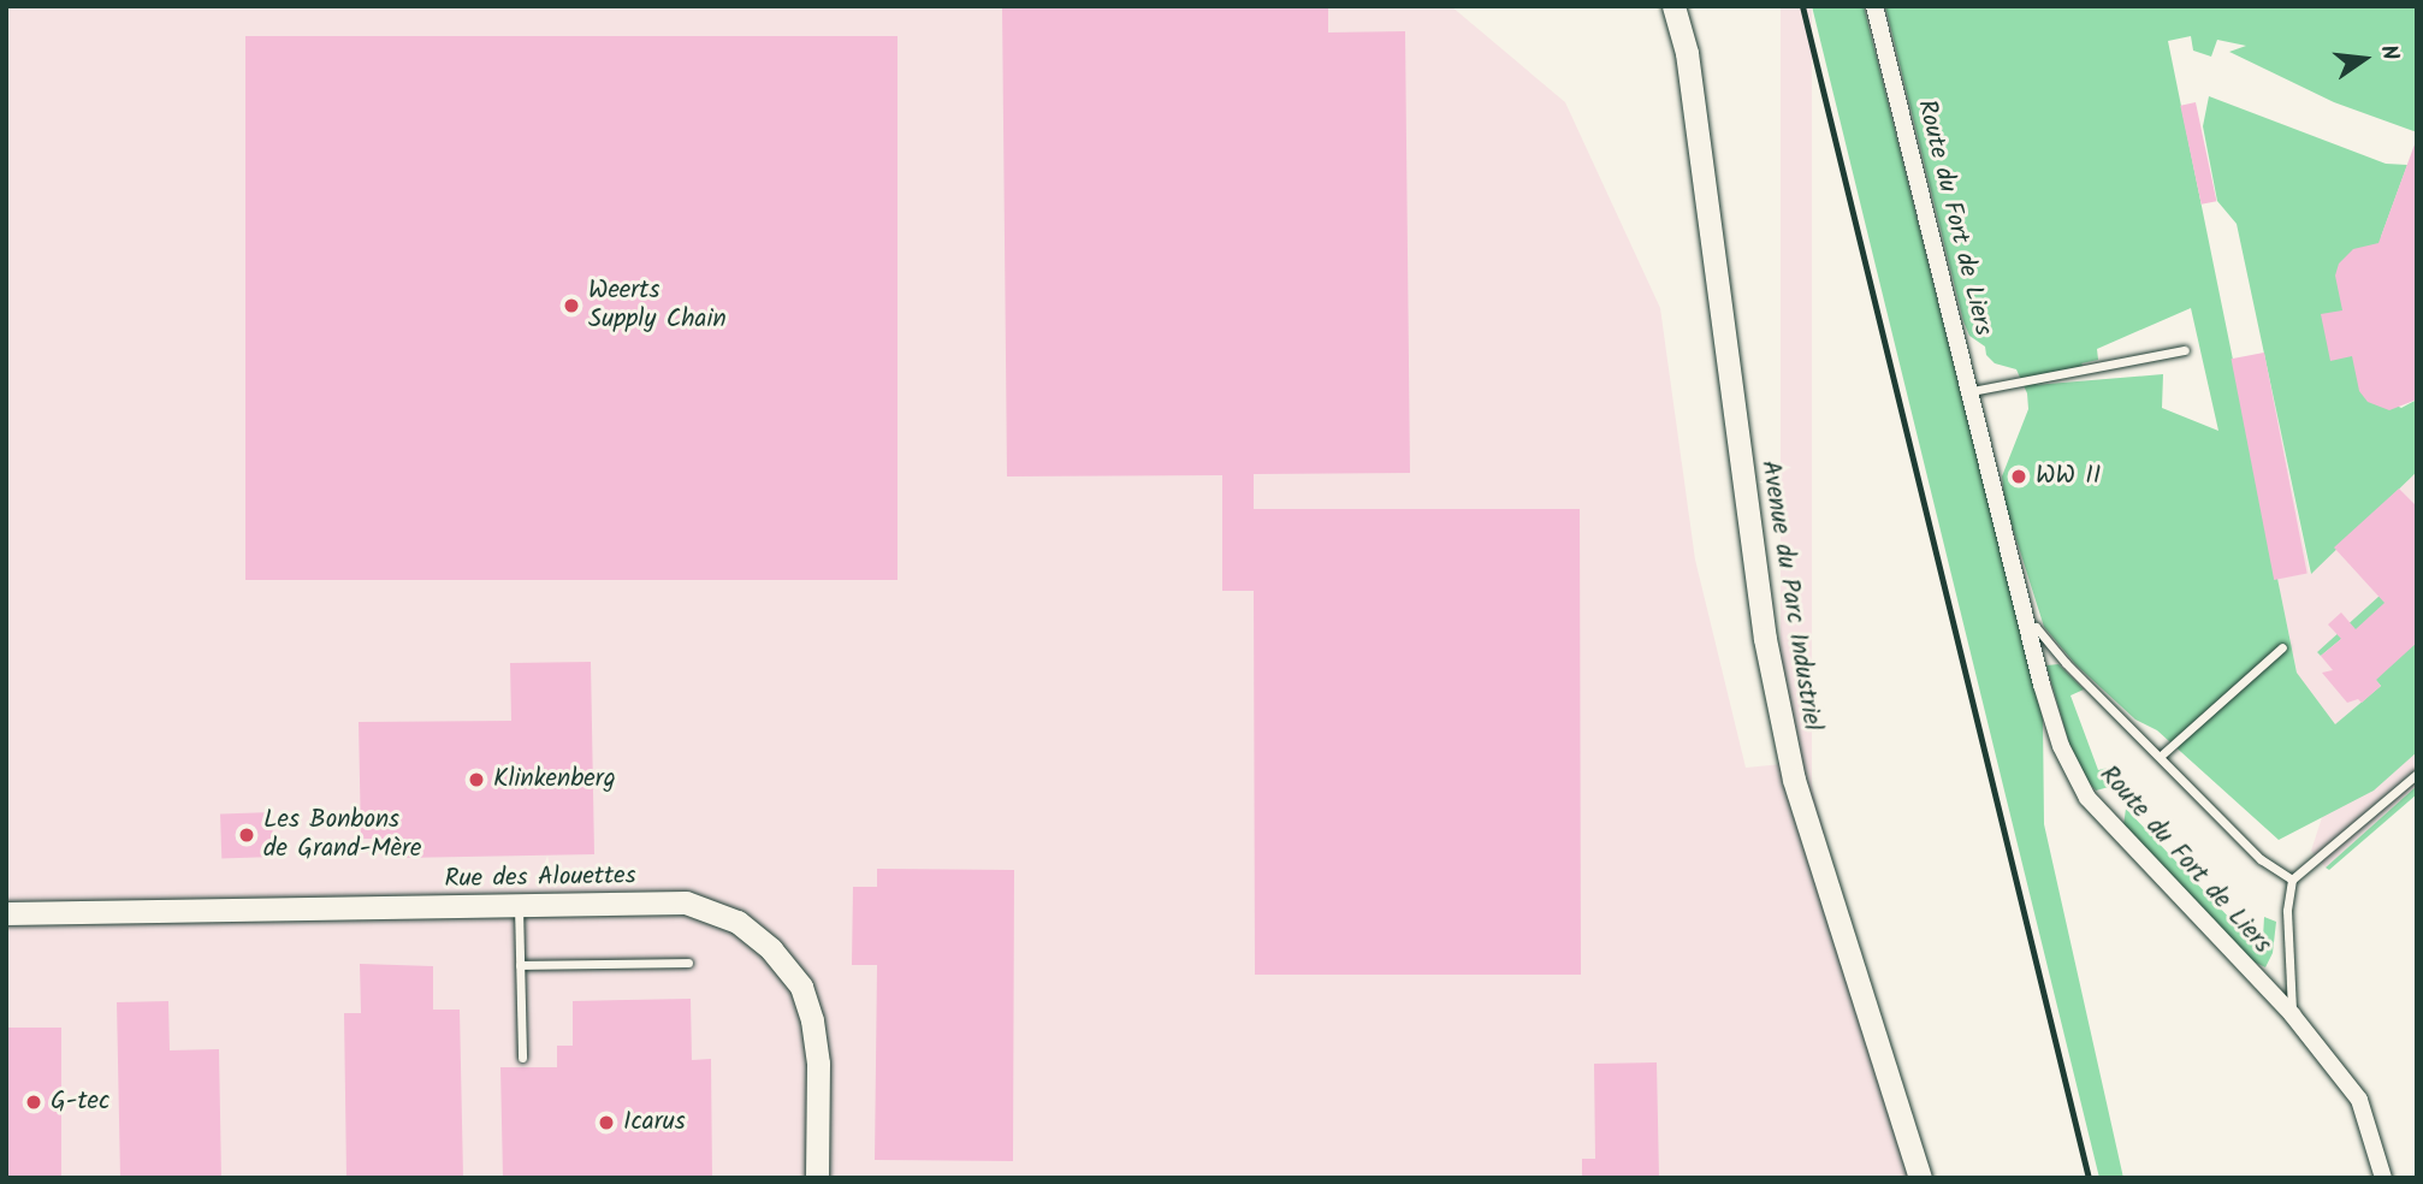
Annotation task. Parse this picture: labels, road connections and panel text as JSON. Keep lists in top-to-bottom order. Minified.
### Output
{"streets":{"street":["Route du Fort de Liers","Avenue du Parc Industriel","Rue des Alouettes"]},"places":["Weerts Supply Chain","WW II","Klinkenberg","Les Bonbons de Grand-Mère","G-tec","Icarus"],"north":"right"}
